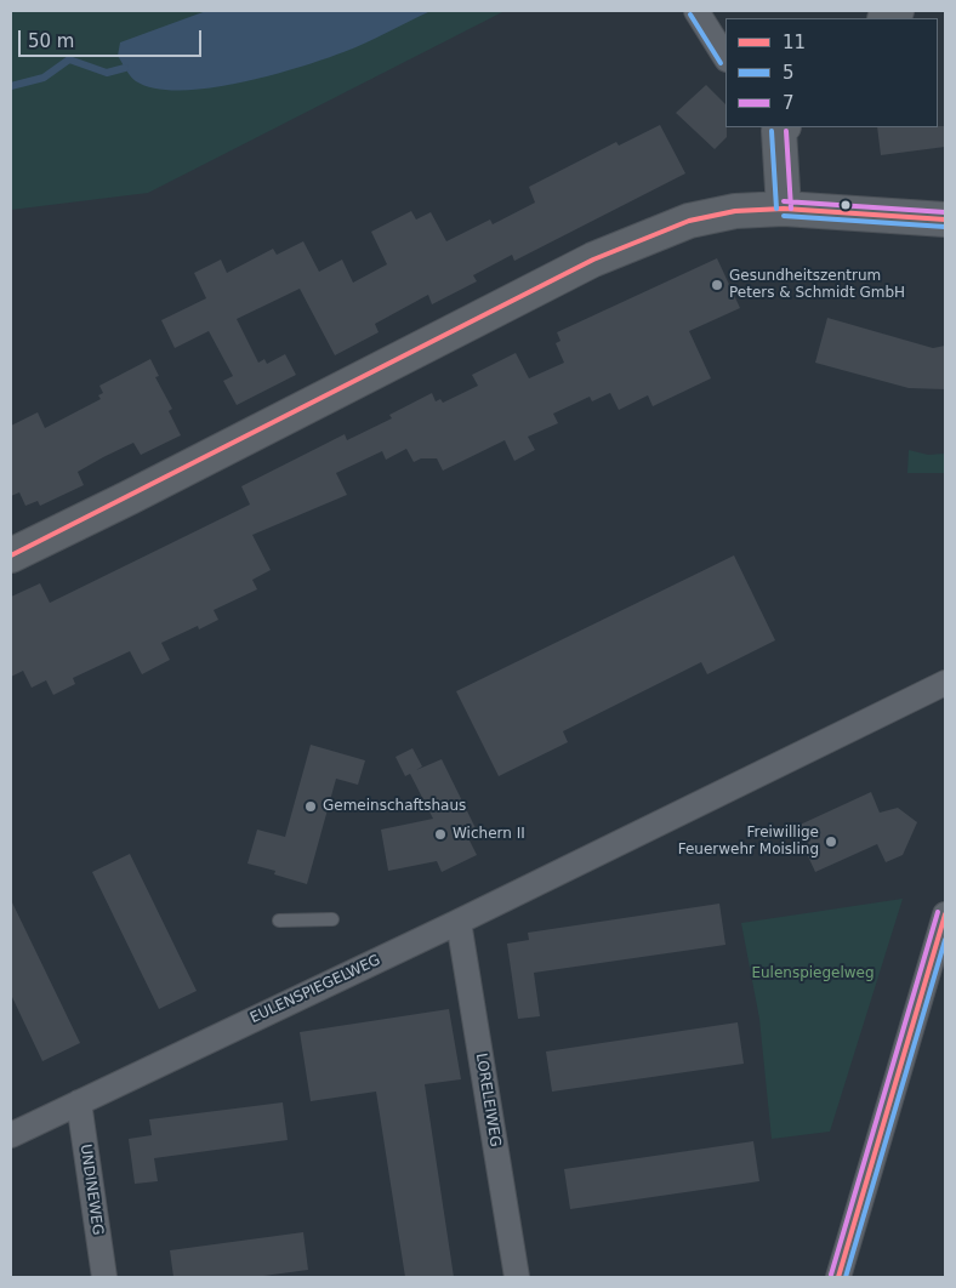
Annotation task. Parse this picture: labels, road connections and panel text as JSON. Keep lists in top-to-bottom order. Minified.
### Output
{"streets":{"street":["EULENSPIEGELWEG","LORELEIWEG","UNDINEWEG"]},"crossings":[["EULENSPIEGELWEG","LORELEIWEG"],["EULENSPIEGELWEG","UNDINEWEG"]],"parks":["Eulenspiegelweg"],"places":["Gesundheitszentrum Peters & Schmidt GmbH","Gemeinschaftshaus","Wichern II","Freiwillige Feuerwehr Moisling"],"lines":["transit line 5","transit line 7","transit line 11"],"legend":["11","5","7"],"scale_bar":"50 m"}
